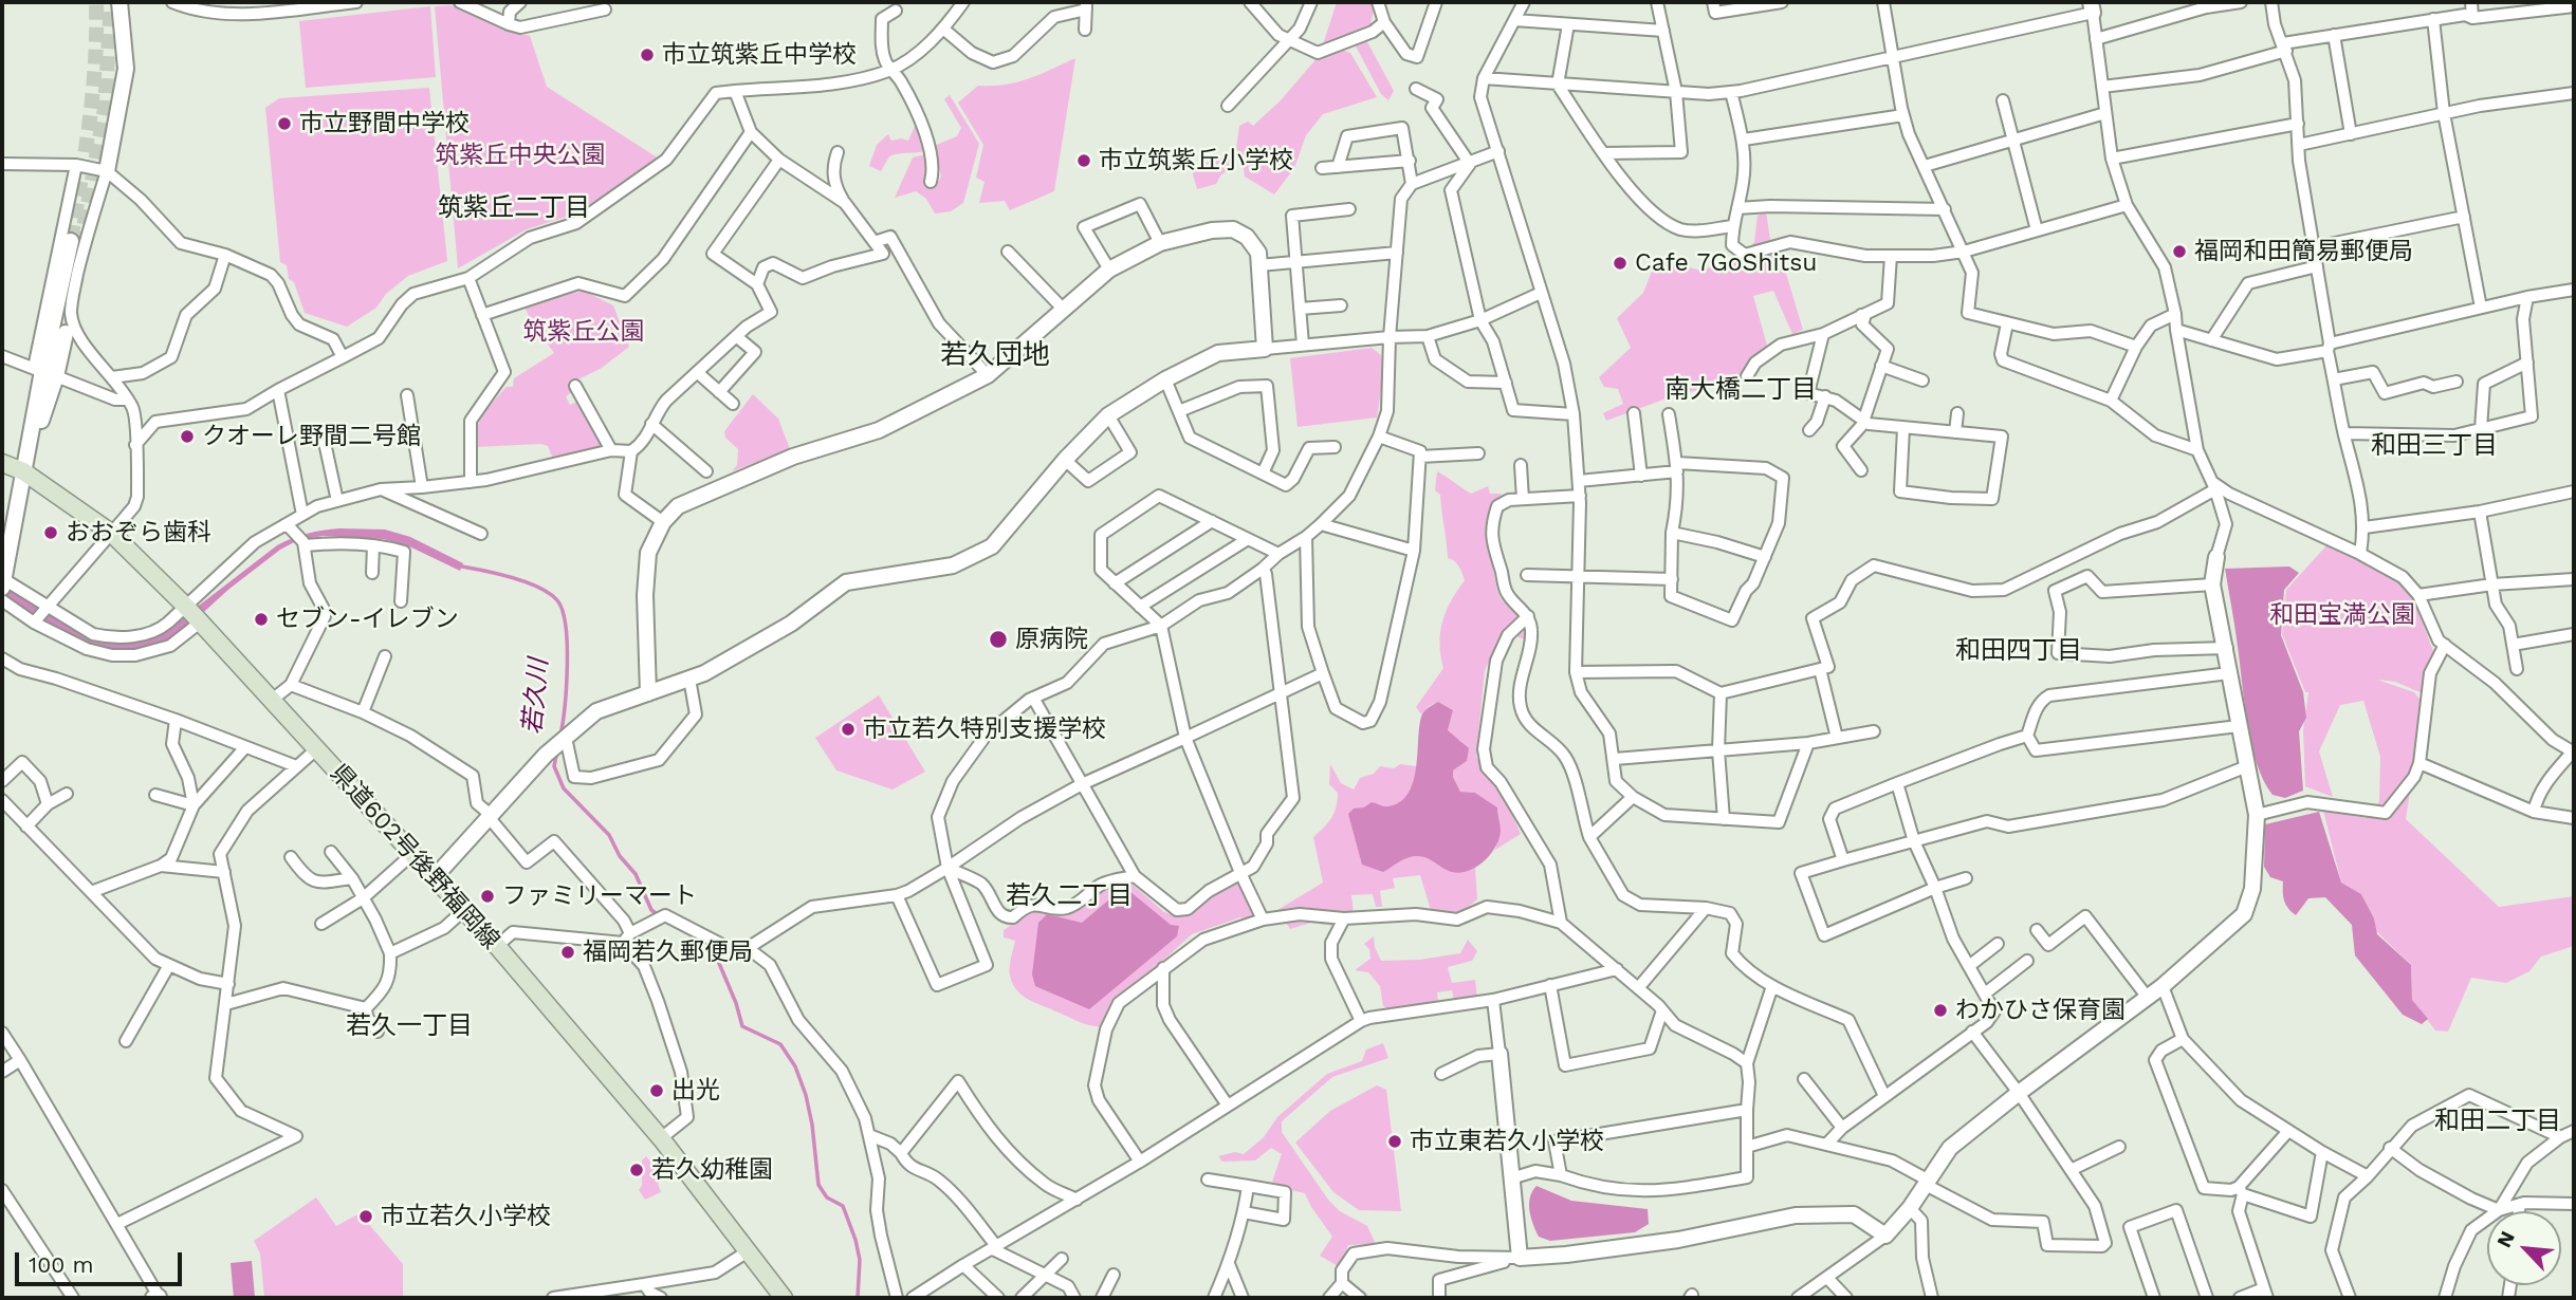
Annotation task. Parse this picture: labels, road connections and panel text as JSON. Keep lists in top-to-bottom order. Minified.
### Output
{"streets":{"main road":["県道602号後野福岡線"]},"districts":["筑紫丘二丁目","若久団地","南大橋二丁目","和田三丁目","和田四丁目","若久二丁目","若久一丁目","和田二丁目"],"water":["若久川"],"parks":["筑紫丘中央公園","筑紫丘公園","和田宝満公園"],"places":["市立筑紫丘中学校","市立野間中学校","市立筑紫丘小学校","福岡和田簡易郵便局","Cafe 7GoShitsu","クオーレ野間二号館","おおぞら歯科","セブン-イレブン","原病院","市立若久特別支援学校","ファミリーマート","福岡若久郵便局","わかひさ保育園","出光","市立東若久小学校","若久幼稚園","市立若久小学校"],"scale_bar":"100 m","north":"top left"}
